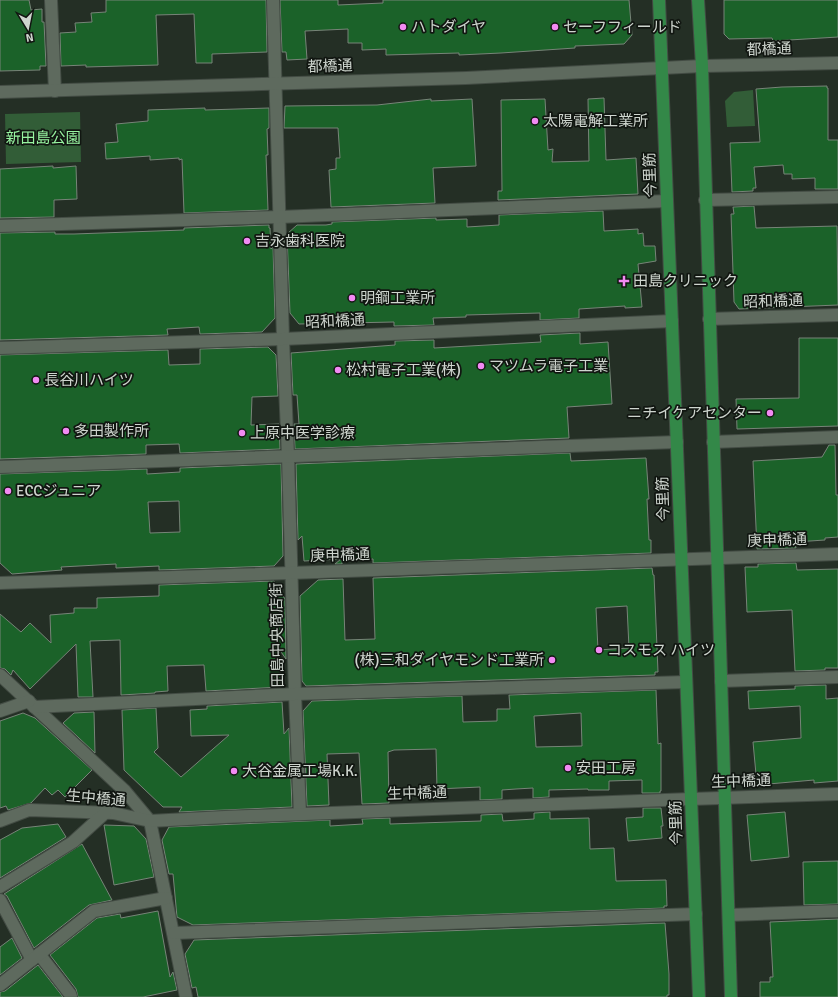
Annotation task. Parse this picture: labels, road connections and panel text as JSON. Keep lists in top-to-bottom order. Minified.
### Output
{"streets":{"main road":["今里筋"],"street":["都橋通","昭和橋通","庚申橋通","田島中央商店街","生中橋通"]},"crossings":[["都橋通","今里筋"],["都橋通","田島中央商店街"],["今里筋","昭和橋通"],["今里筋","庚申橋通"],["今里筋","生中橋通"],["昭和橋通","田島中央商店街"],["庚申橋通","田島中央商店街"],["田島中央商店街","生中橋通"]],"parks":["新田島公園"],"places":{"other":["ハトダイヤ","セーフフィールド","太陽電解工業所","吉永歯科医院","明鋼工業所","マツムラ電子工業","松村電子工業(株)","長谷川ハイツ","ニチイケアセンター","多田製作所","上原中医学診療","ECCジュニア","コスモス ハイツ","(株)三和ダイヤモンド工業所","安田工房","大谷金属工場K.K."],"health":["田島クリニック"]},"north":"bottom"}
